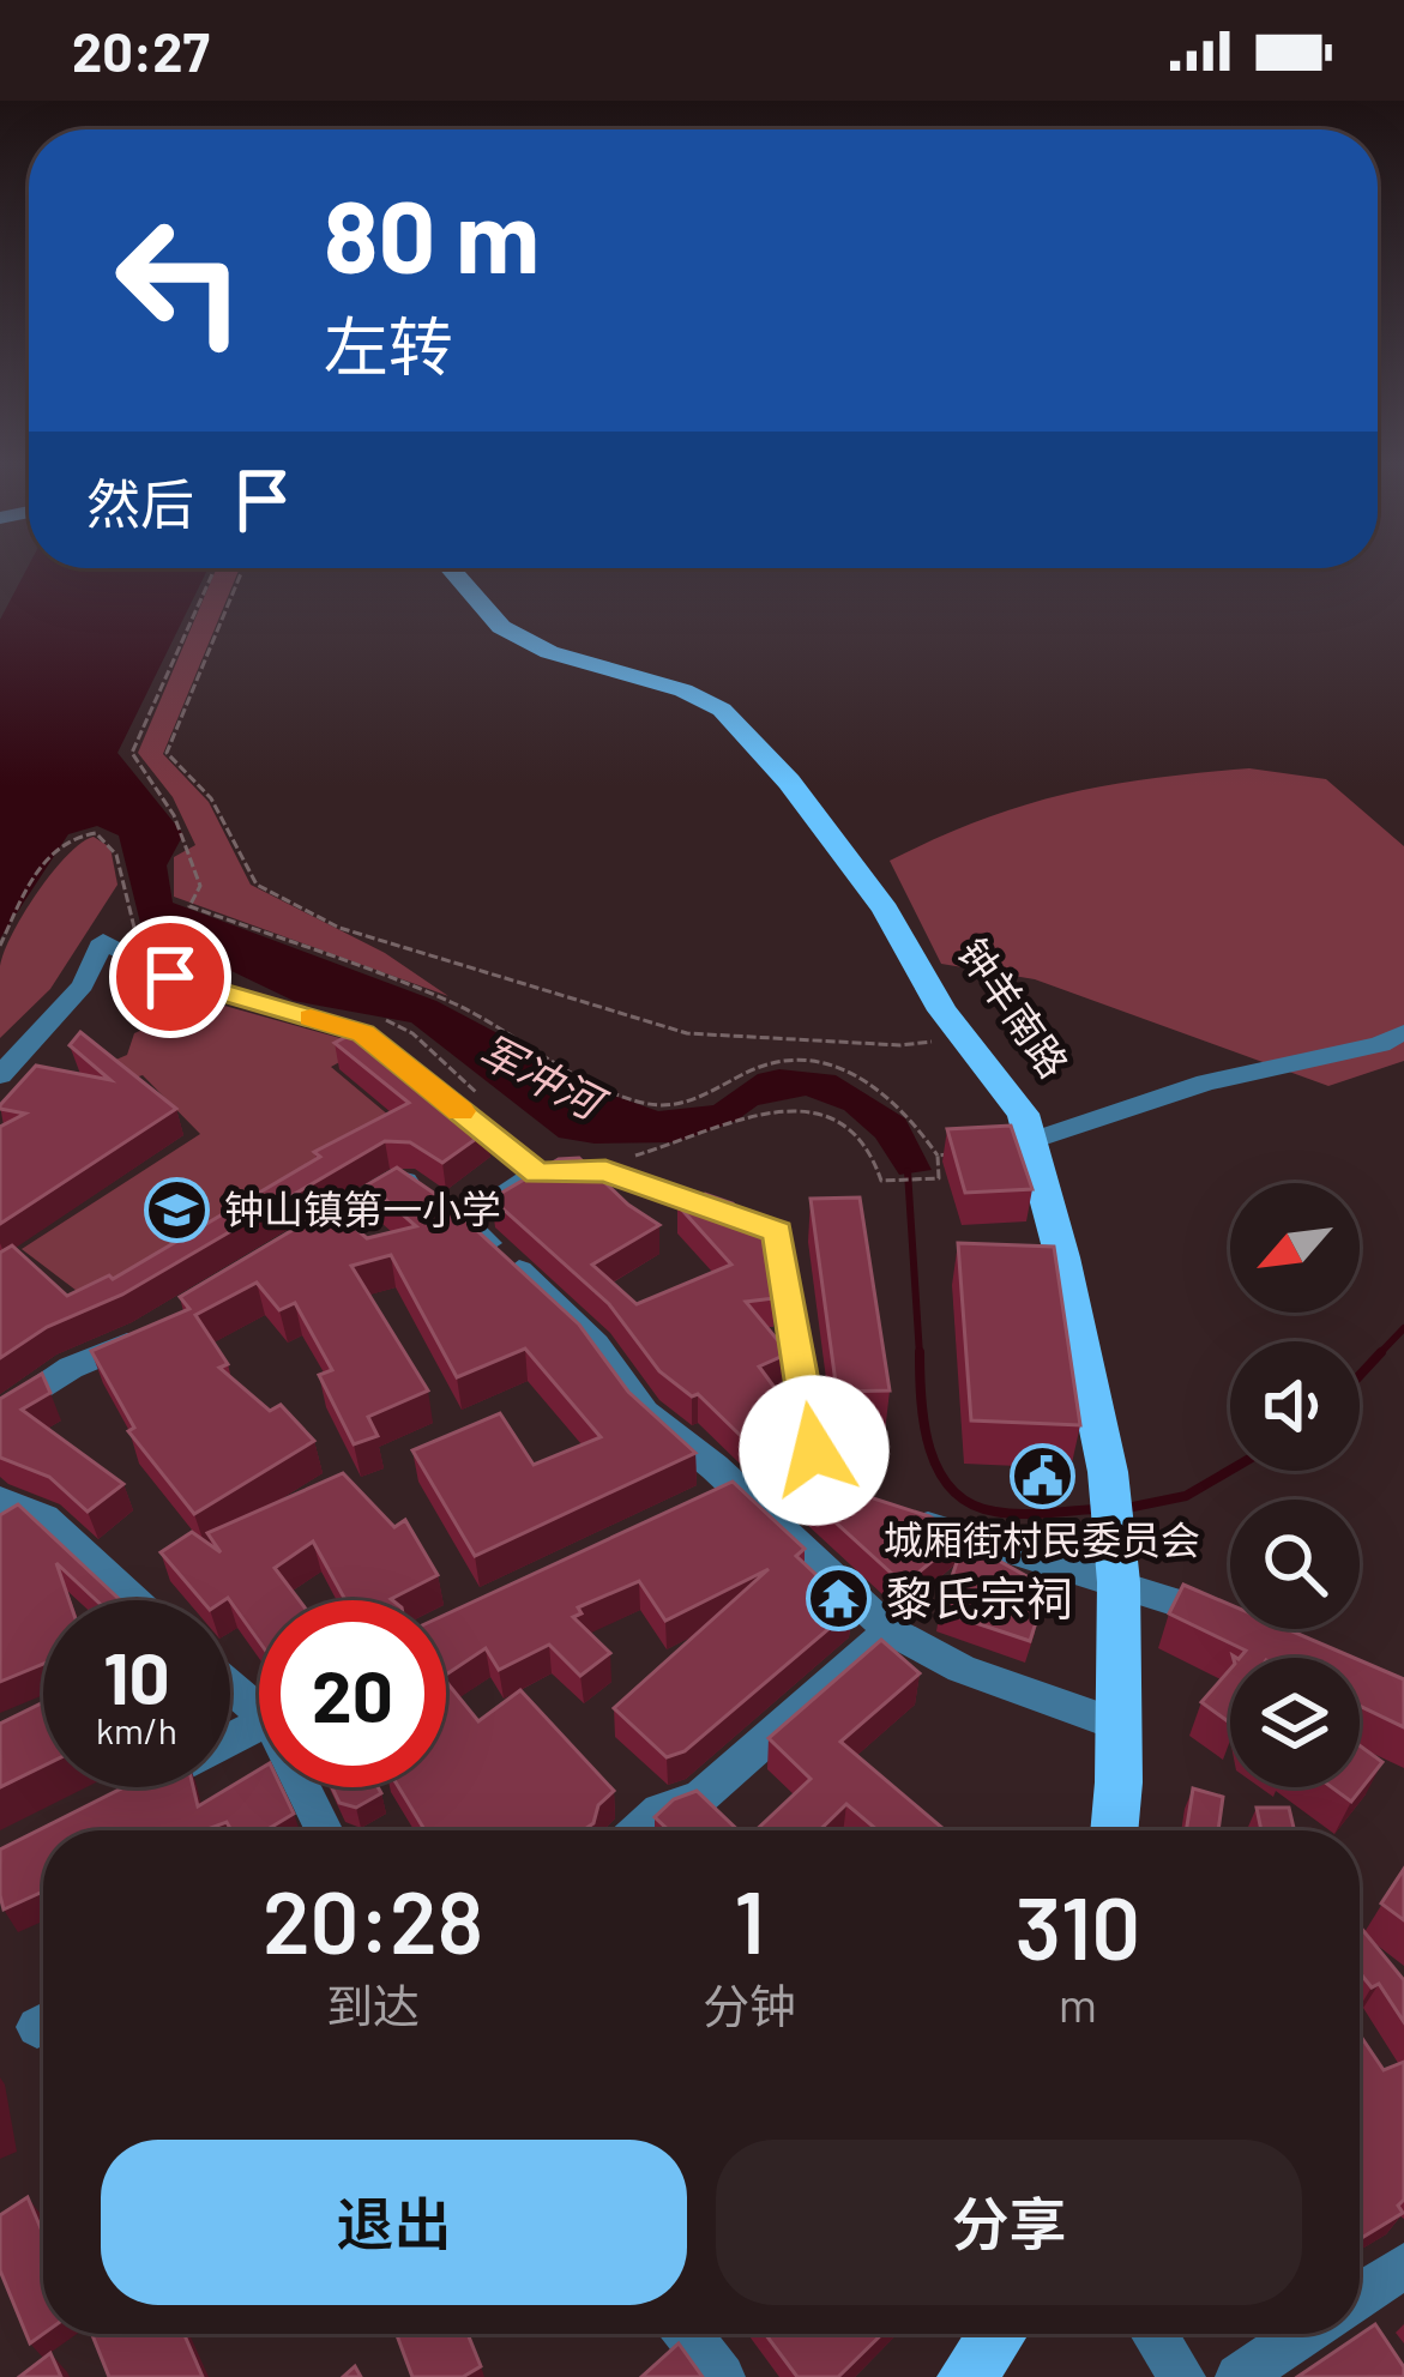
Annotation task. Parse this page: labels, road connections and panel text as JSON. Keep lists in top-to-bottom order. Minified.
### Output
{"streets":{"main road":["钟羊南路"]},"water":["军冲河"],"places":{"school or university":["钟山镇第一小学"],"public building":["城厢街村民委员会"],"temple":["黎氏宗祠"]},"north":"bottom left","page":{"status":"20:27","turn":["80 m","左转"],"then":"然后","speed":"10 km/h","limit":"20","eta":["20:28","到达","1","分钟","310","m"],"buttons":["退出","分享"]}}
